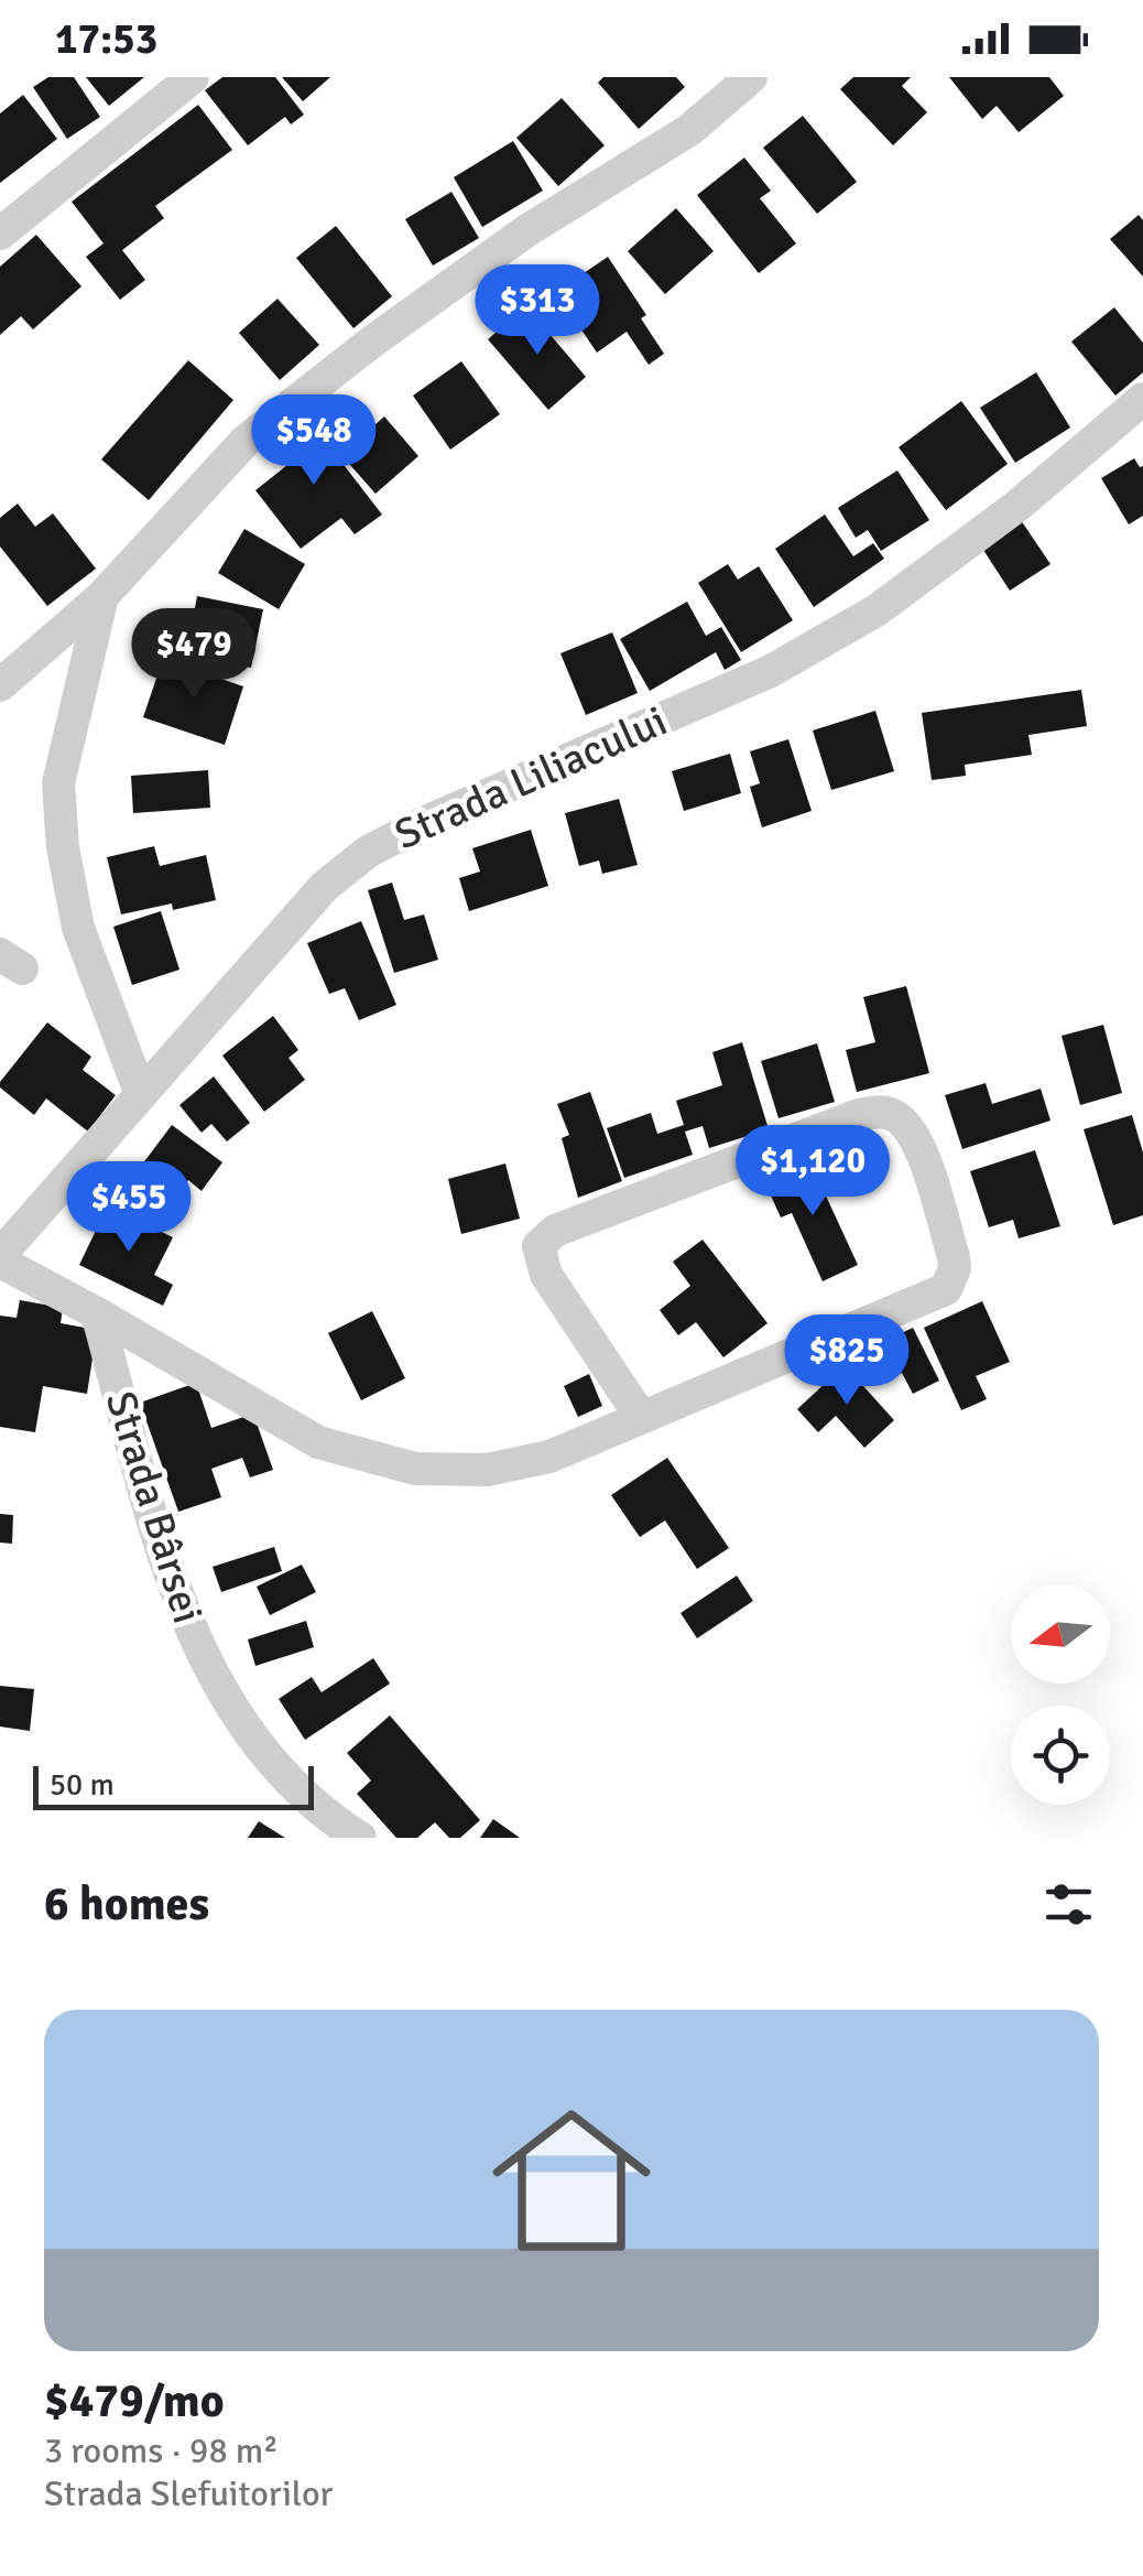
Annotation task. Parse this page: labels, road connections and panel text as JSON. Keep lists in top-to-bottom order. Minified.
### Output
{"streets":{"street":["Strada Liliacului","Strada Bârsei"]},"scale_bar":"50 m","north":"left","page":{"status":"17:53","price":["$313","$548","$479","$1,120","$455","$825"],"scale":"50 m","heading":"6 homes","list":[{"name":"$479/mo","note":"3 rooms · 98 m² · Strada Slefuitorilor"}]}}
